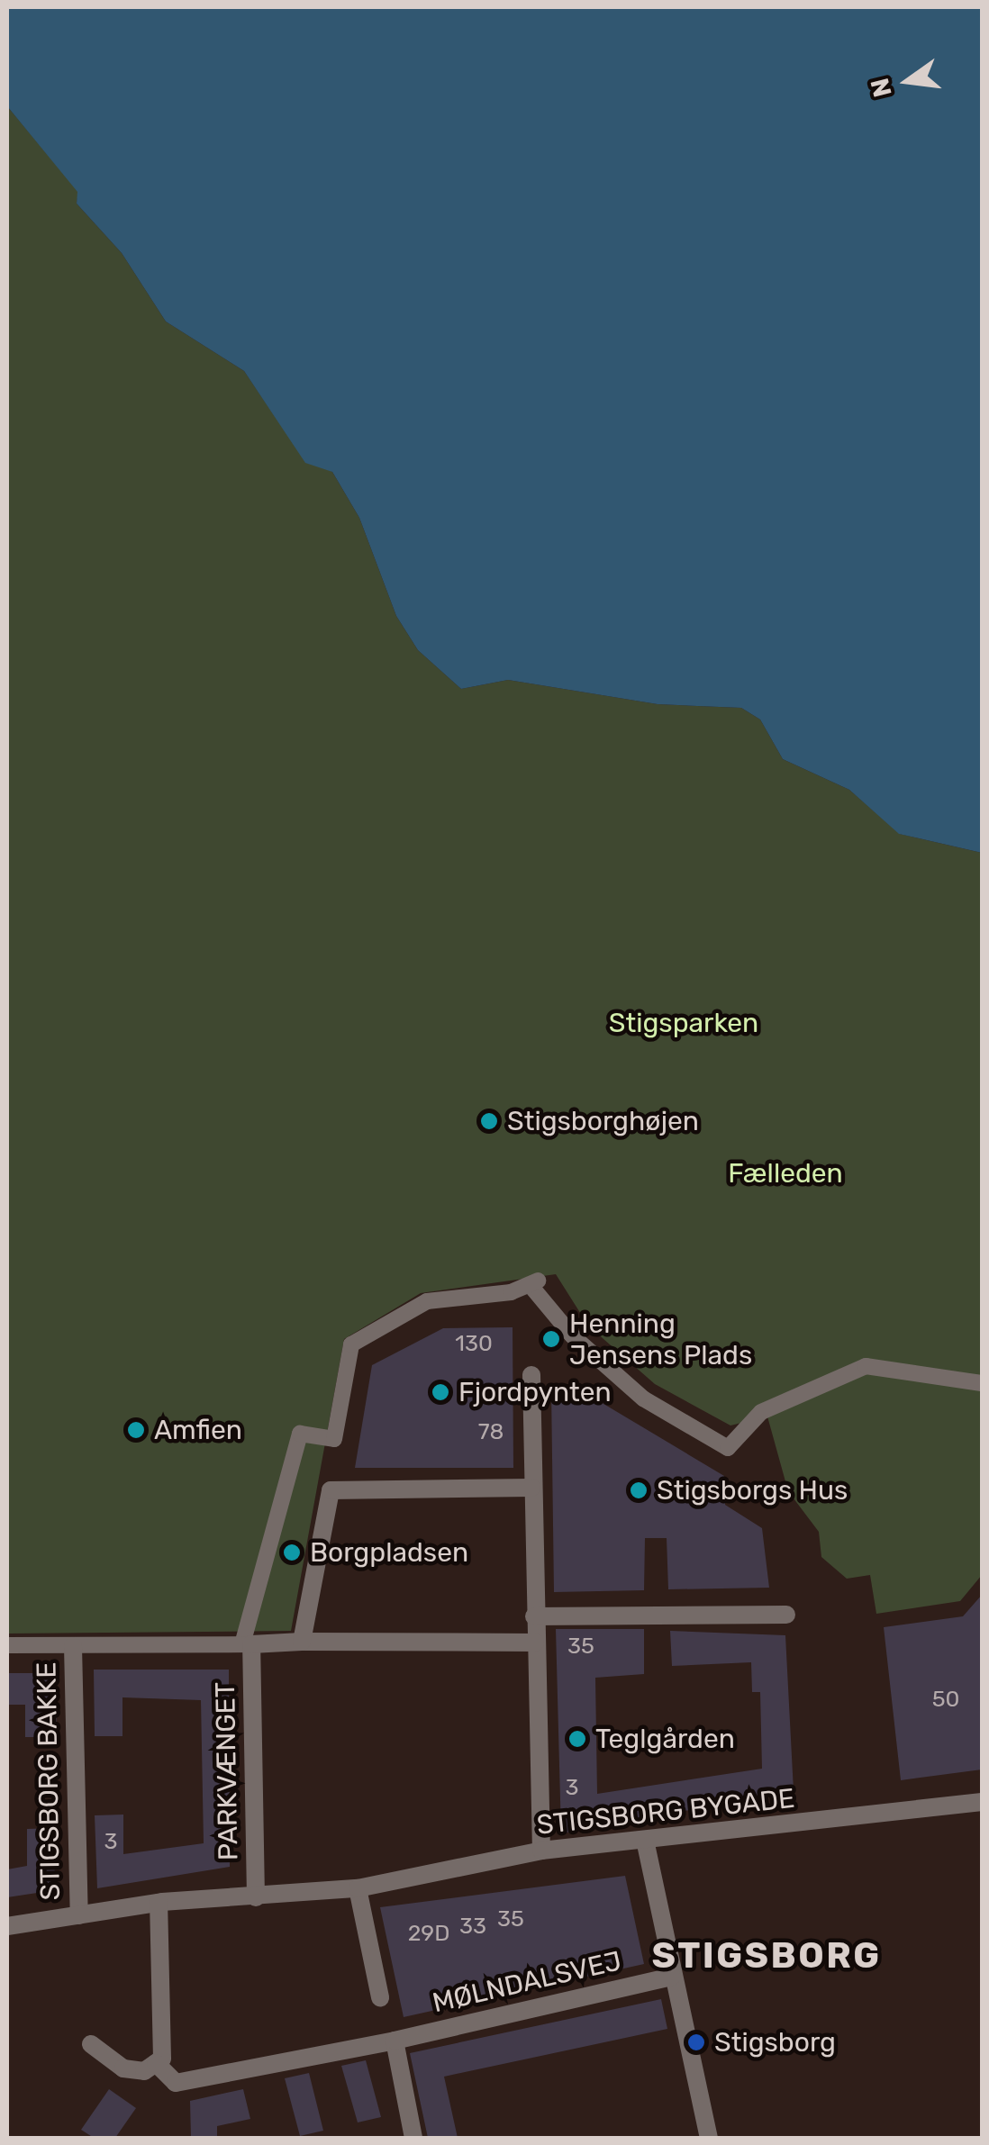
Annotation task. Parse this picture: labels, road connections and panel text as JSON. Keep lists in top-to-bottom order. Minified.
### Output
{"streets":{"street":["PARKVÆNGET","STIGSBORG BAKKE","STIGSBORG BYGADE","MØLNDALSVEJ"]},"crossings":[["PARKVÆNGET","STIGSBORG BAKKE"],["PARKVÆNGET","STIGSBORG BYGADE"],["STIGSBORG BAKKE","STIGSBORG BYGADE"]],"districts":["STIGSBORG"],"parks":["Stigsparken","Fælleden"],"places":["Stigsborghøjen","Henning Jensens Plads","Fjordpynten","Amfien","Stigsborgs Hus","Borgpladsen","Teglgården","Stigsborg"],"house_numbers":["130","78","35","50","3","3","35","33","29D"],"north":"left"}
